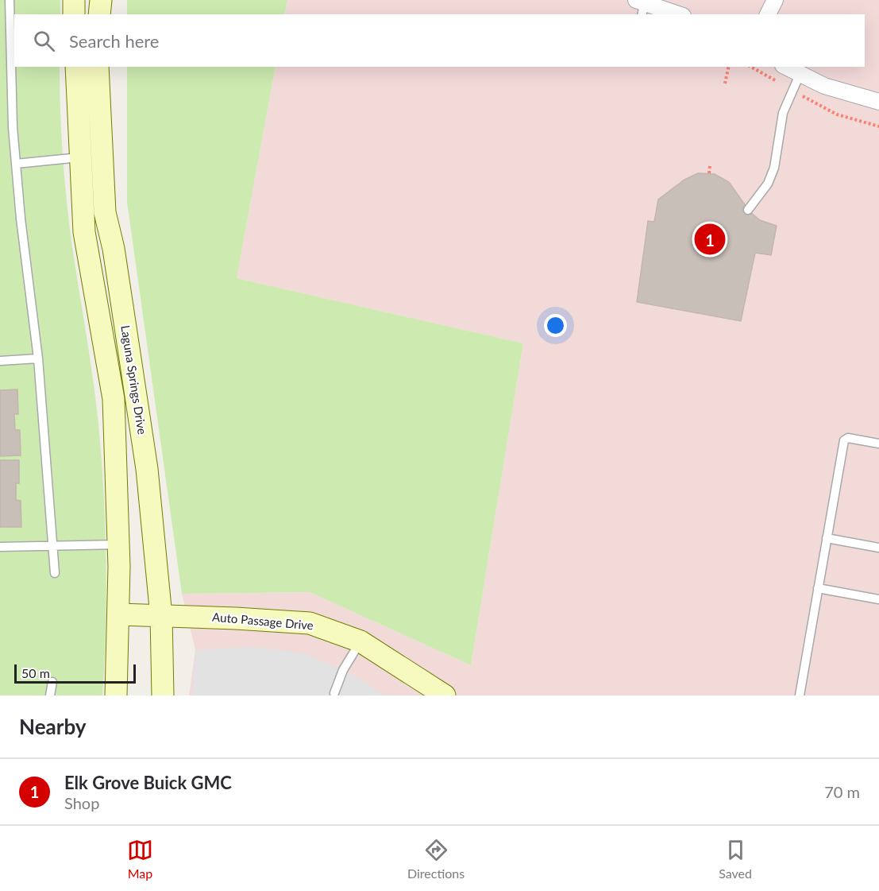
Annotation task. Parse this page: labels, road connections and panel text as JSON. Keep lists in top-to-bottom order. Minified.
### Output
{"streets":{"street":["Laguna Springs Drive","Auto Passage Drive"]},"crossings":[["Laguna Springs Drive","Auto Passage Drive"]],"scale_bar":"50 m","page":{"search":"Search here","pins":"1","scale":"50 m","heading":"Nearby","list":[{"mark":"1","name":"Elk Grove Buick GMC","note":"Shop","value":"70 m"}],"nav":["Map","Directions","Saved"]}}
